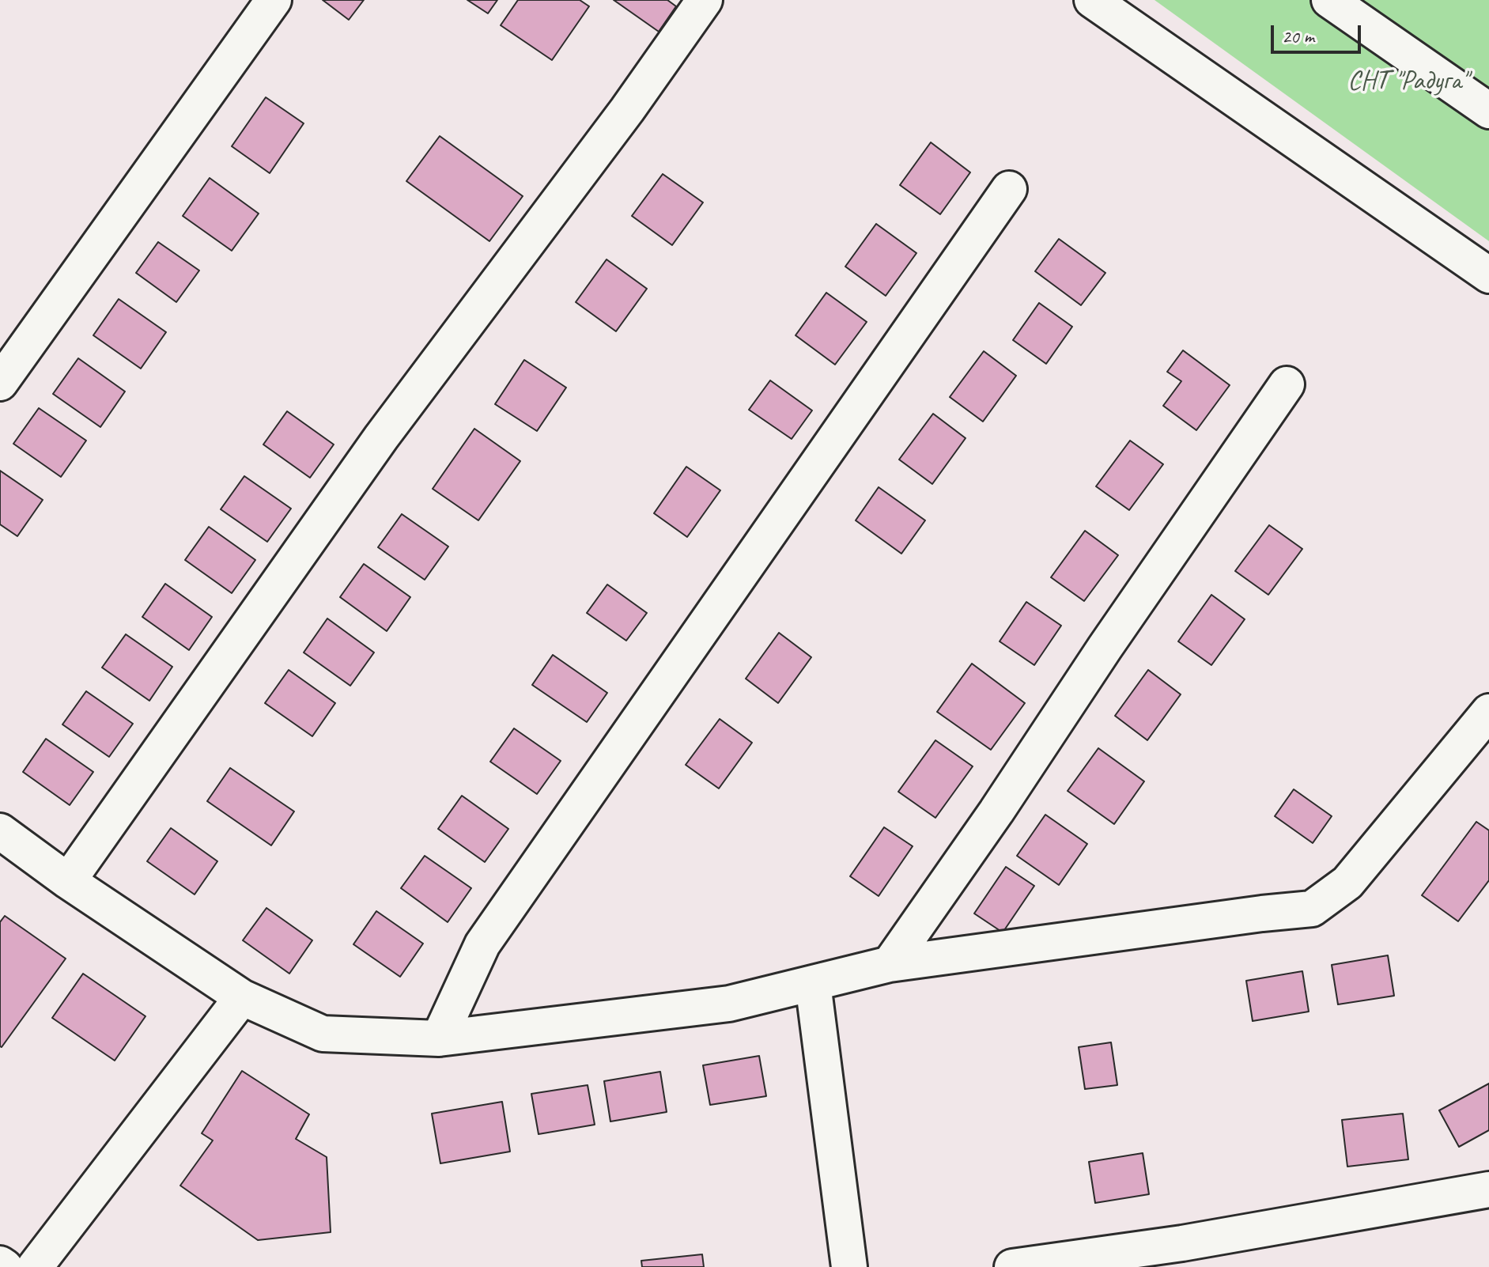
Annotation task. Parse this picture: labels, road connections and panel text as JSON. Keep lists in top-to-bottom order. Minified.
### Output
{"parks":["СНТ \"Радуга\""],"scale_bar":"20 m"}
